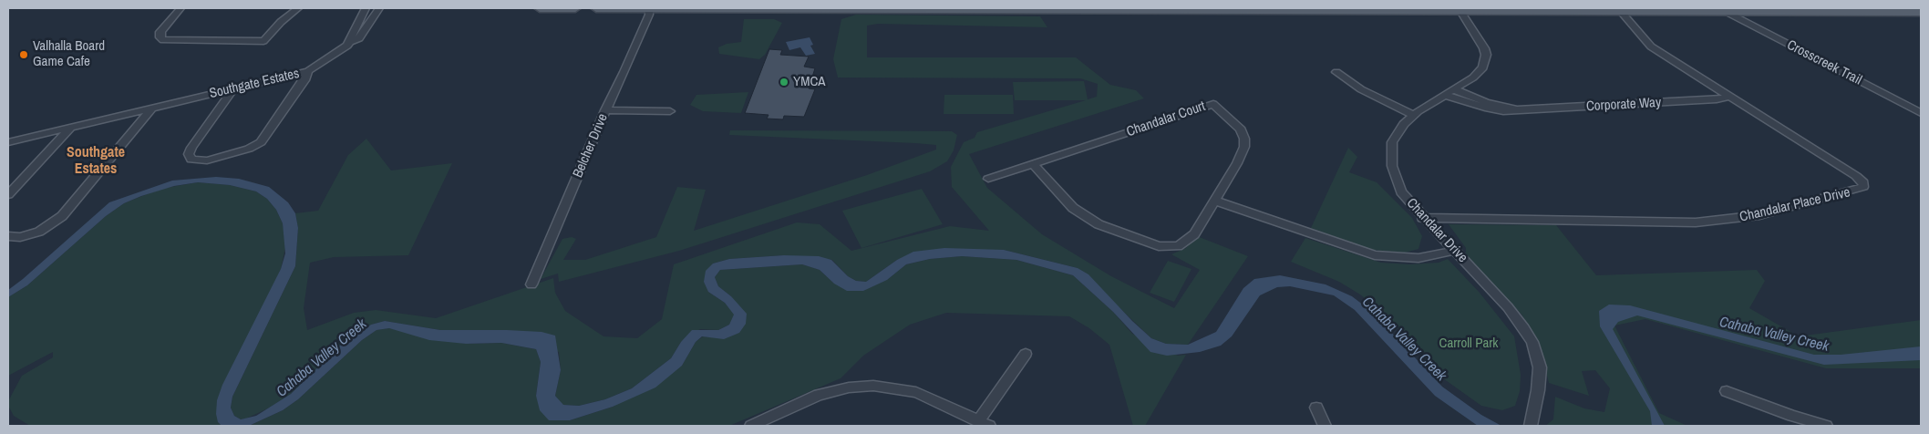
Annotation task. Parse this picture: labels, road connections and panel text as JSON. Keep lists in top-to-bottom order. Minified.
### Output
{"streets":{"street":["Crosscreek Trail","Southgate Estates","Corporate Way","Chandalar Court","Belcher Drive","Chandalar Place Drive","Chandalar Drive"]},"crossings":[["Corporate Way","Chandalar Place Drive"],["Corporate Way","Chandalar Drive"],["Chandalar Place Drive","Chandalar Drive"]],"districts":["Southgate Estates"],"water":["Cahaba Valley Creek"],"parks":["Carroll Park"],"places":["Valhalla Board Game Cafe","YMCA"]}
